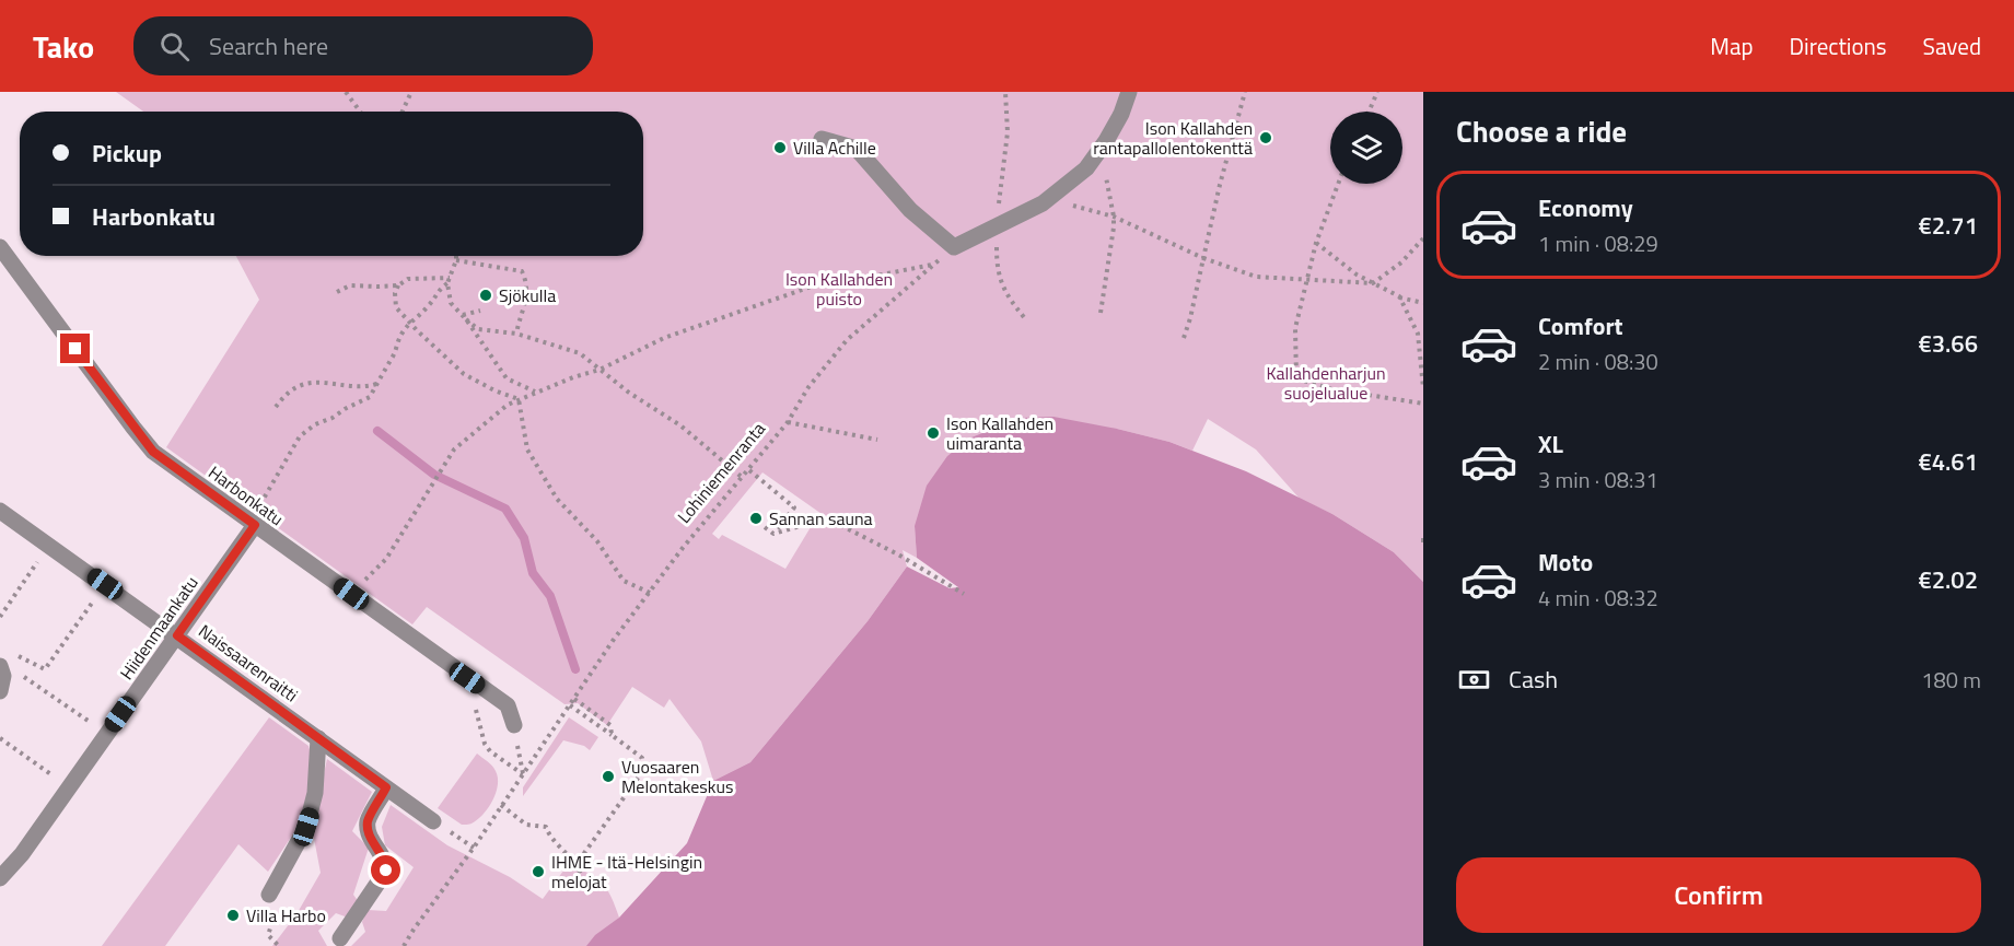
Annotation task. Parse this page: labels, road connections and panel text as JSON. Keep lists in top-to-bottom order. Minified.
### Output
{"streets":{"street":["Harbonkatu","Hiidenmaankatu","Naissaarenraitti"],"path":["Lohiniemenranta"]},"crossings":[["Harbonkatu","Hiidenmaankatu"],["Hiidenmaankatu","Naissaarenraitti"]],"parks":["Ison Kallahden puisto","Kallahdenharjun suojelualue"],"places":["Ison Kallahden rantapallolentokenttä","Villa Achille","Sjökulla","Ison Kallahden uimaranta","Sannan sauna","Vuosaaren Melontakeskus","IHME - Itä-Helsingin melojat","Villa Harbo"],"page":{"header":"Tako","search":"Search here","nav":["Map","Directions","Saved"],"heading":"Choose a ride","banner":["Pickup","Harbonkatu"],"list":[{"name":"Economy","note":"1 min · 08:29","value":"€2.71"},{"name":"Comfort","note":"2 min · 08:30","value":"€3.66"},{"name":"XL","note":"3 min · 08:31","value":"€4.61"},{"name":"Moto","note":"4 min · 08:32","value":"€2.02"}],"pay":["Cash","180 m"],"buttons":"Confirm"}}
